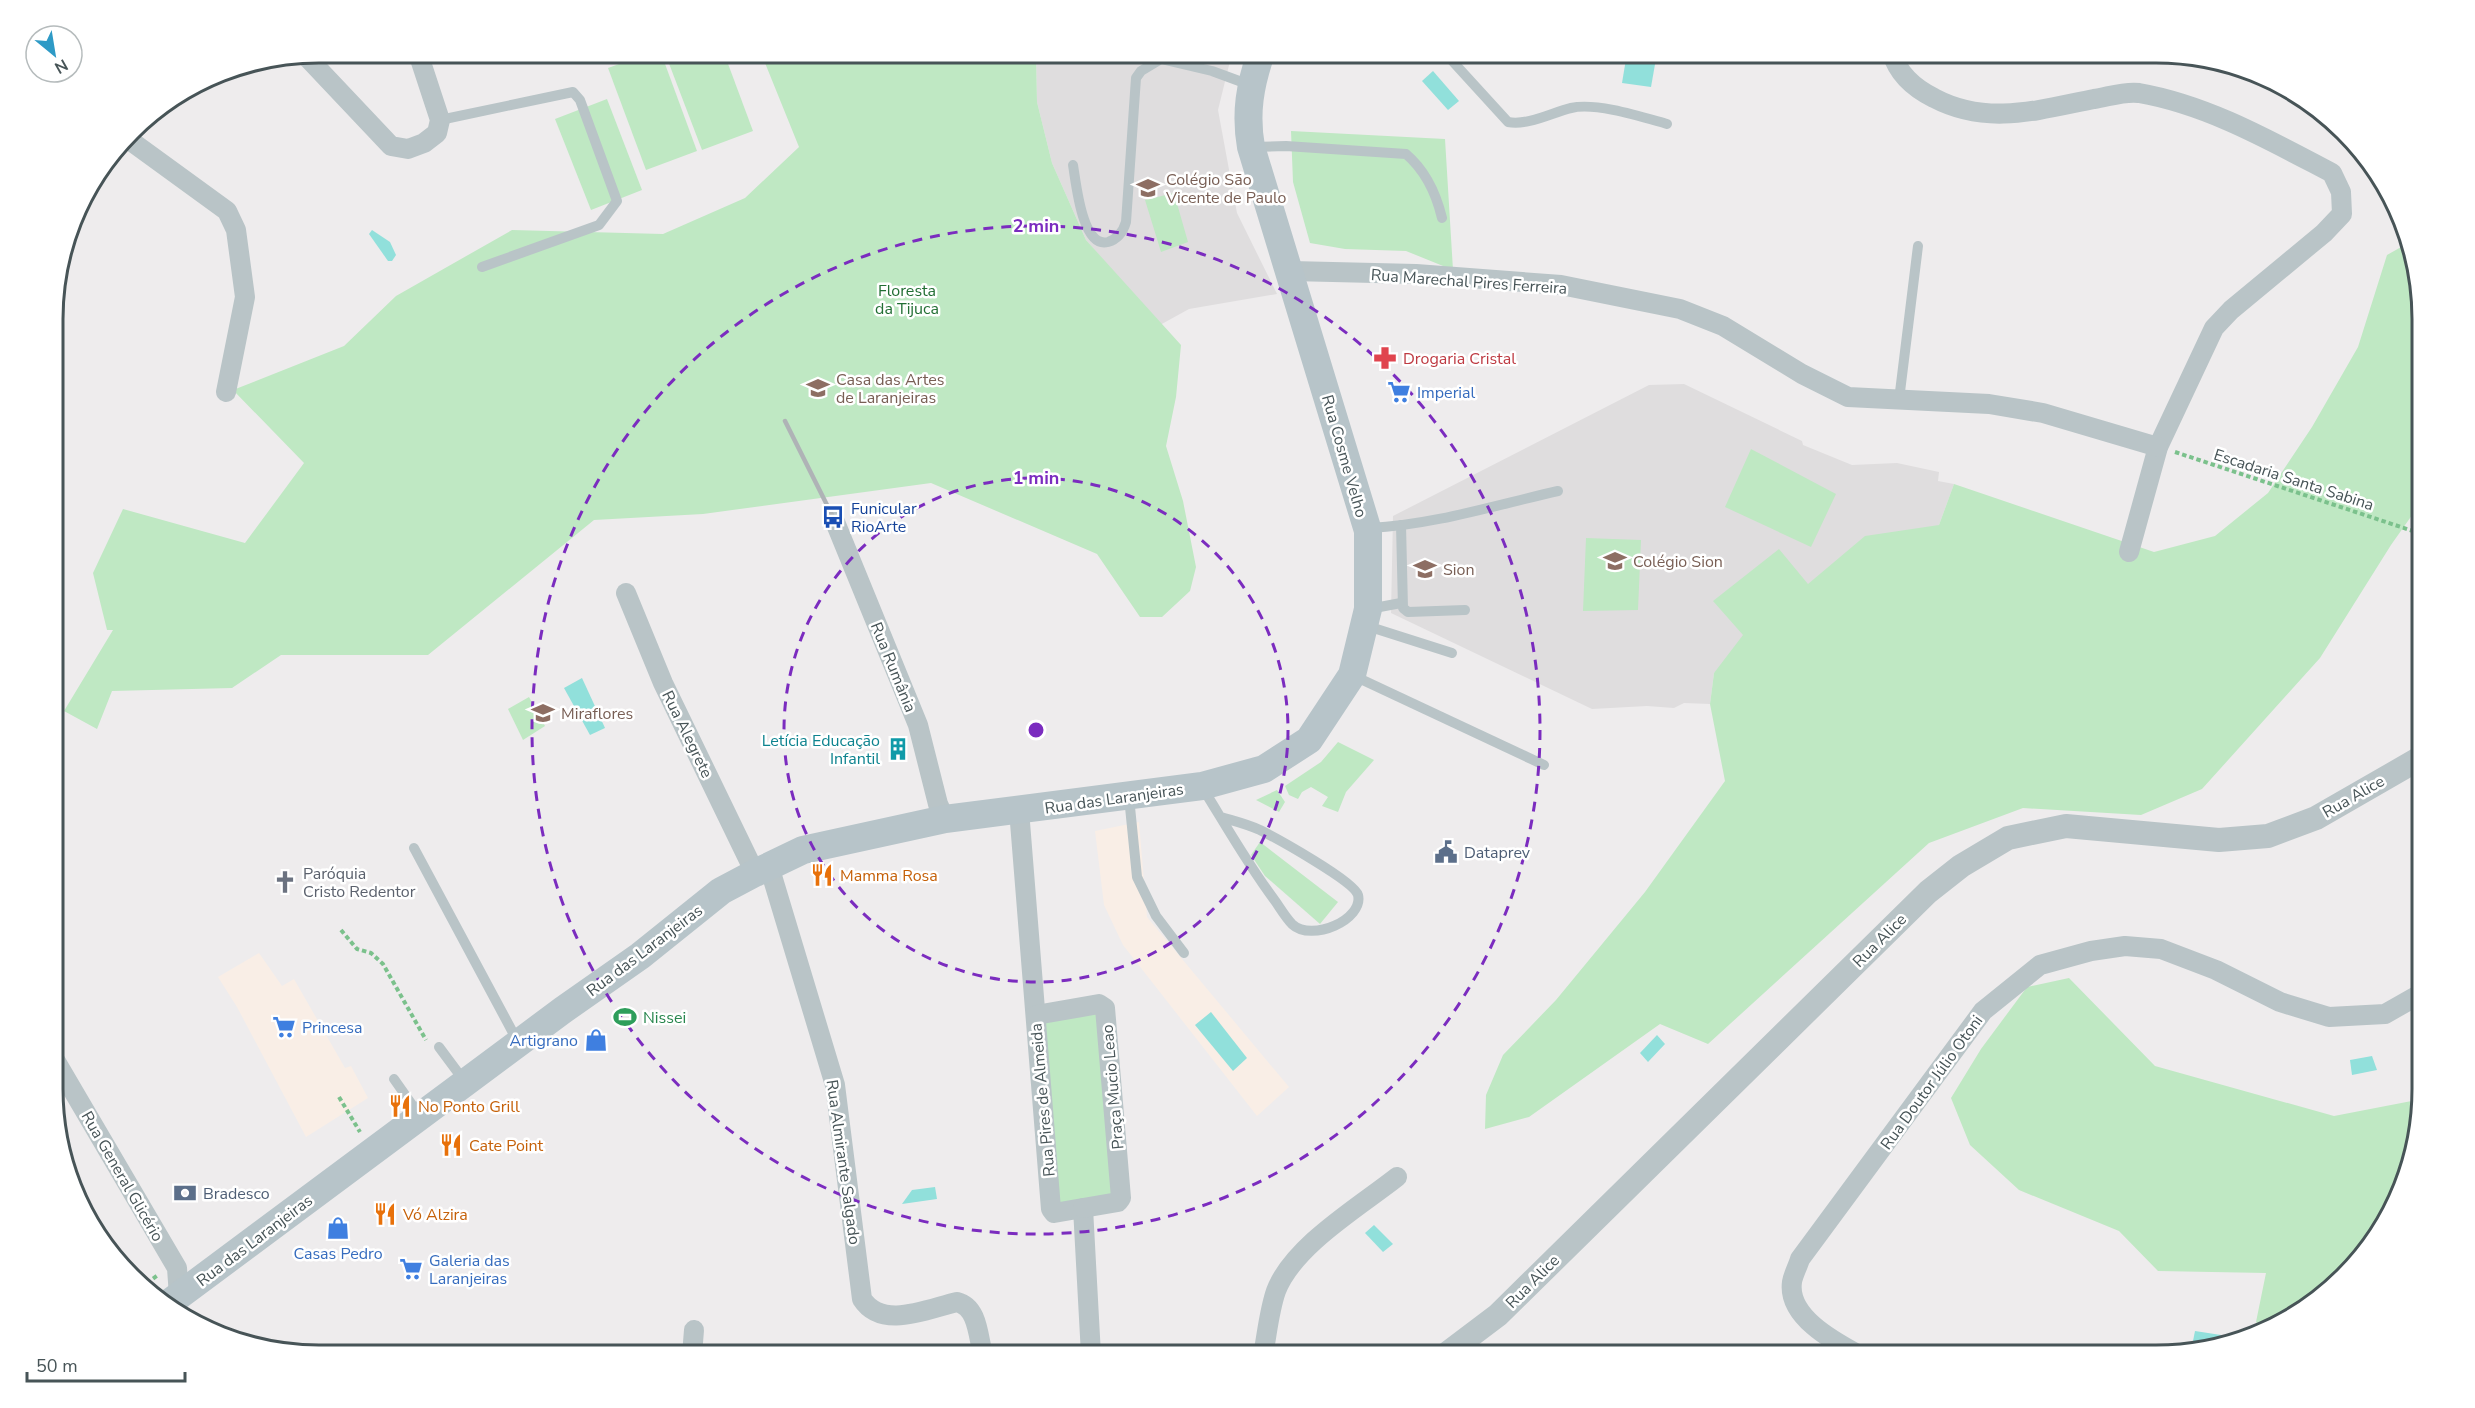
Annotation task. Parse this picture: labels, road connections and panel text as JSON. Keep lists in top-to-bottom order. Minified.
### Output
{"streets":{"main road":["Rua Cosme Velho","Rua das Laranjeiras"],"street":["Rua Marechal Pires Ferreira","Rua Rumânia","Rua Alegrete","Rua Alice","Rua Doutor Júlio Otoni","Praça Mucio Leao","Rua Pires de Almeida","Rua Almirante Salgado","Rua General Glicério"],"path":["Escadaria Santa Sabina"]},"crossings":[["Rua Marechal Pires Ferreira","Rua Cosme Velho"],["Rua Marechal Pires Ferreira","Escadaria Santa Sabina"],["Rua Cosme Velho","Rua das Laranjeiras"],["Rua Rumânia","Rua das Laranjeiras"],["Rua Alegrete","Rua das Laranjeiras"],["Rua Alegrete","Rua Almirante Salgado"],["Rua das Laranjeiras","Rua Pires de Almeida"],["Rua das Laranjeiras","Rua Almirante Salgado"],["Rua das Laranjeiras","Rua General Glicério"],["Praça Mucio Leao","Rua Pires de Almeida"]],"parks":["Floresta da Tijuca"],"places":{"school or university":["Colégio São Vicente de Paulo","Casa das Artes de Laranjeiras","Colégio Sion","Sion","Miraflores"],"pharmacy":["Drogaria Cristal"],"supermarket":["Imperial","Princesa","Galeria das Laranjeiras"],"bus stop":["Funicular RioArte"],"building":["Letícia Educação Infantil"],"public building":["Dataprev"],"restaurant":["Mamma Rosa","No Ponto Grill","Cate Point","Vó Alzira"],"church":["Paróquia Cristo Redentor"],"sports":["Nissei"],"shop":["Artigrano","Casas Pedro"],"bank":["Bradesco"]},"scale_bar":"50 m","north":"bottom right","rings":["2 min","1 min"]}
